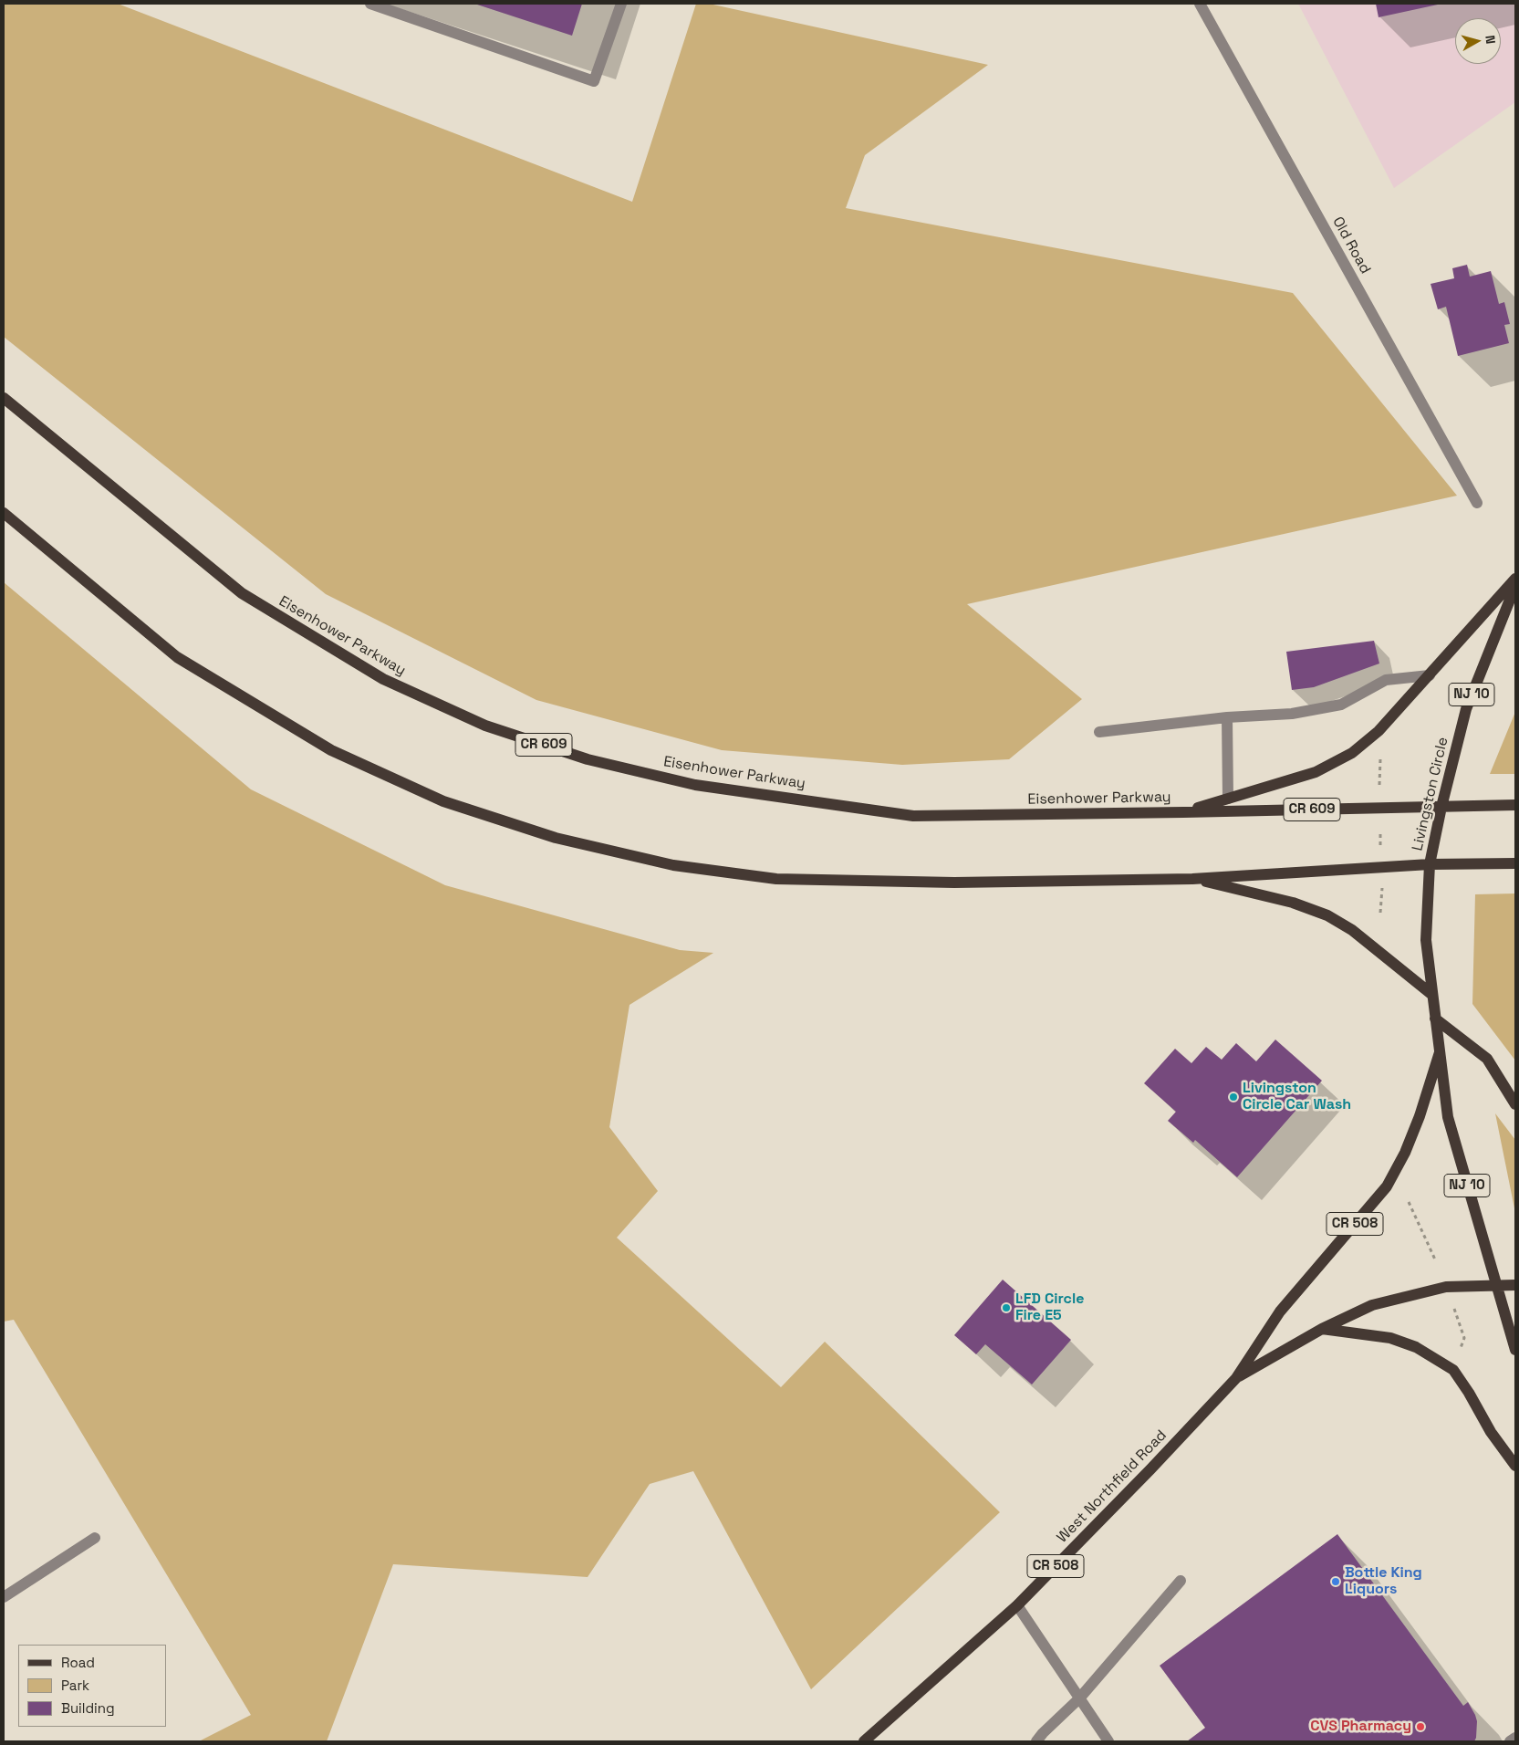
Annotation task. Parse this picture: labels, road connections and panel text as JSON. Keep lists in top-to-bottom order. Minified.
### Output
{"streets":{"main road":["Eisenhower Parkway","NJ 10","CR 609","Livingston Circle","CR 508","West Northfield Road"],"street":["Old Road"]},"crossings":[["Eisenhower Parkway","Livingston Circle"],["NJ 10","Livingston Circle"],["NJ 10","CR 508"],["CR 508","West Northfield Road"]],"places":["Livingston Circle Car Wash","LFD Circle Fire E5","Bottle King Liquors","CVS Pharmacy"],"legend":["Road","Park","Building"],"north":"right"}
